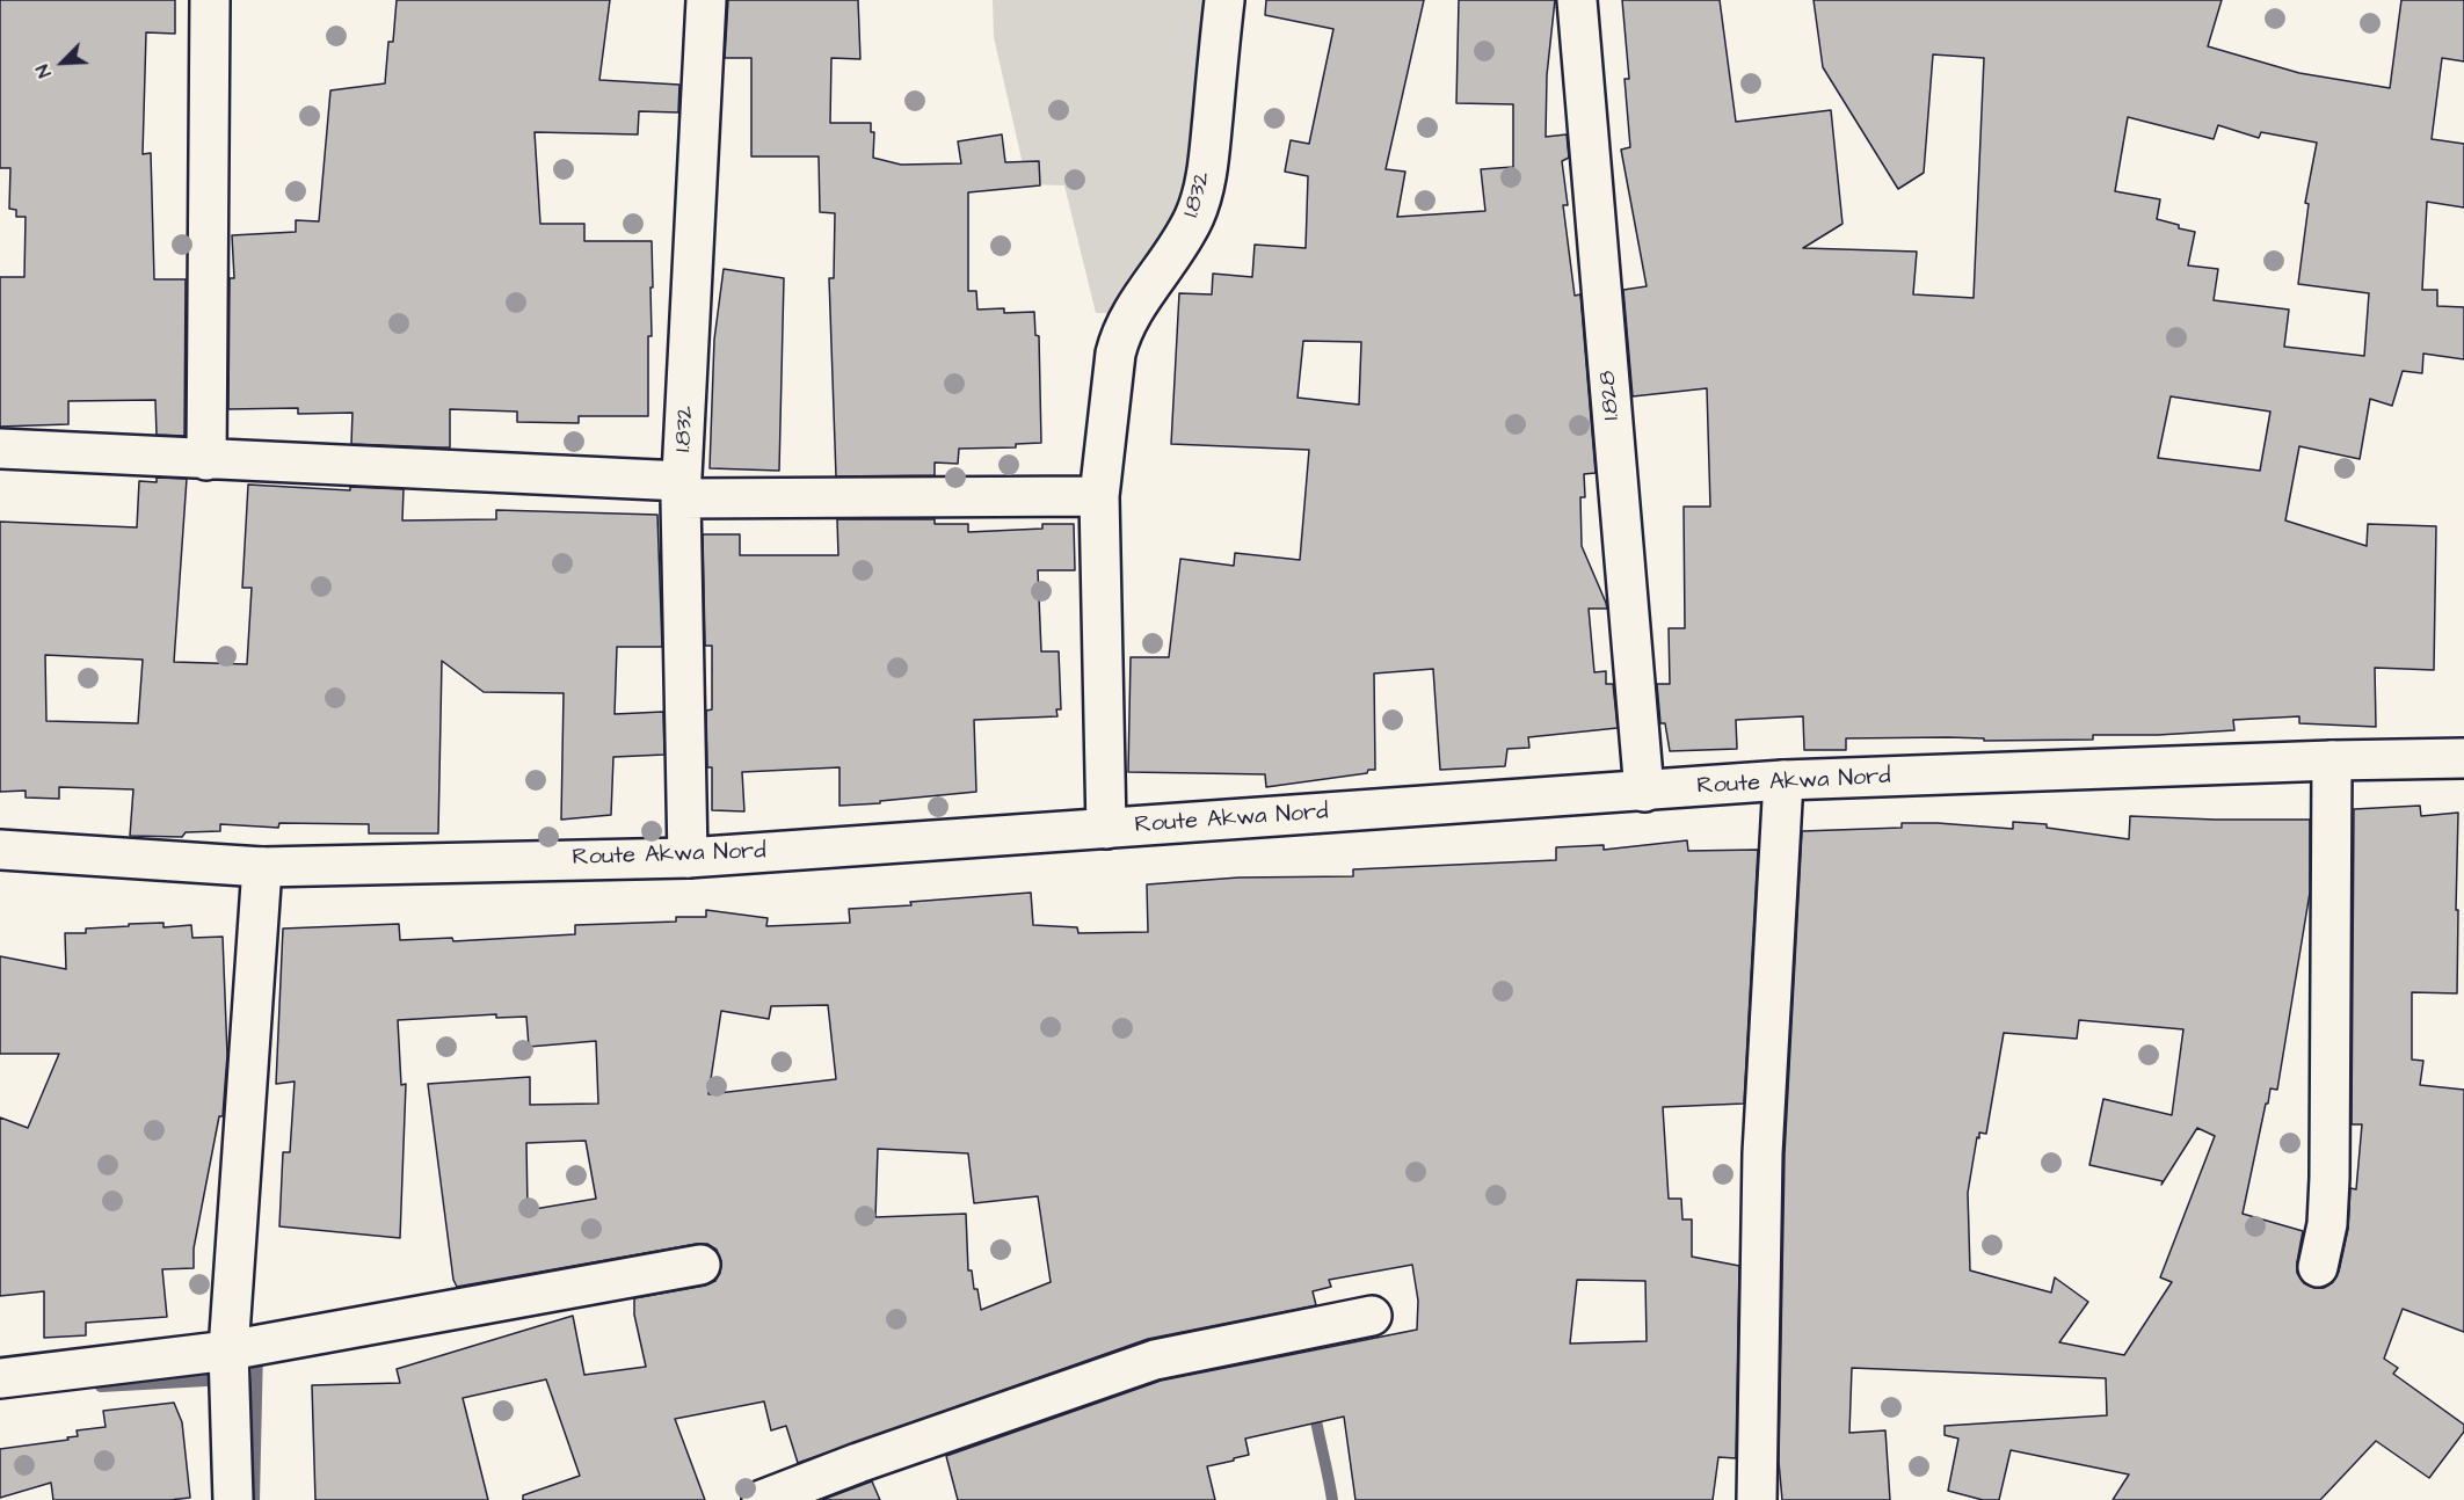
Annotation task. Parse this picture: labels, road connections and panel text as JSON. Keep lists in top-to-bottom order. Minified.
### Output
{"streets":{"street":["1.832","1.828","Route Akwa Nord"]},"crossings":[["1.832","Route Akwa Nord"],["1.828","Route Akwa Nord"]],"north":"bottom left"}
